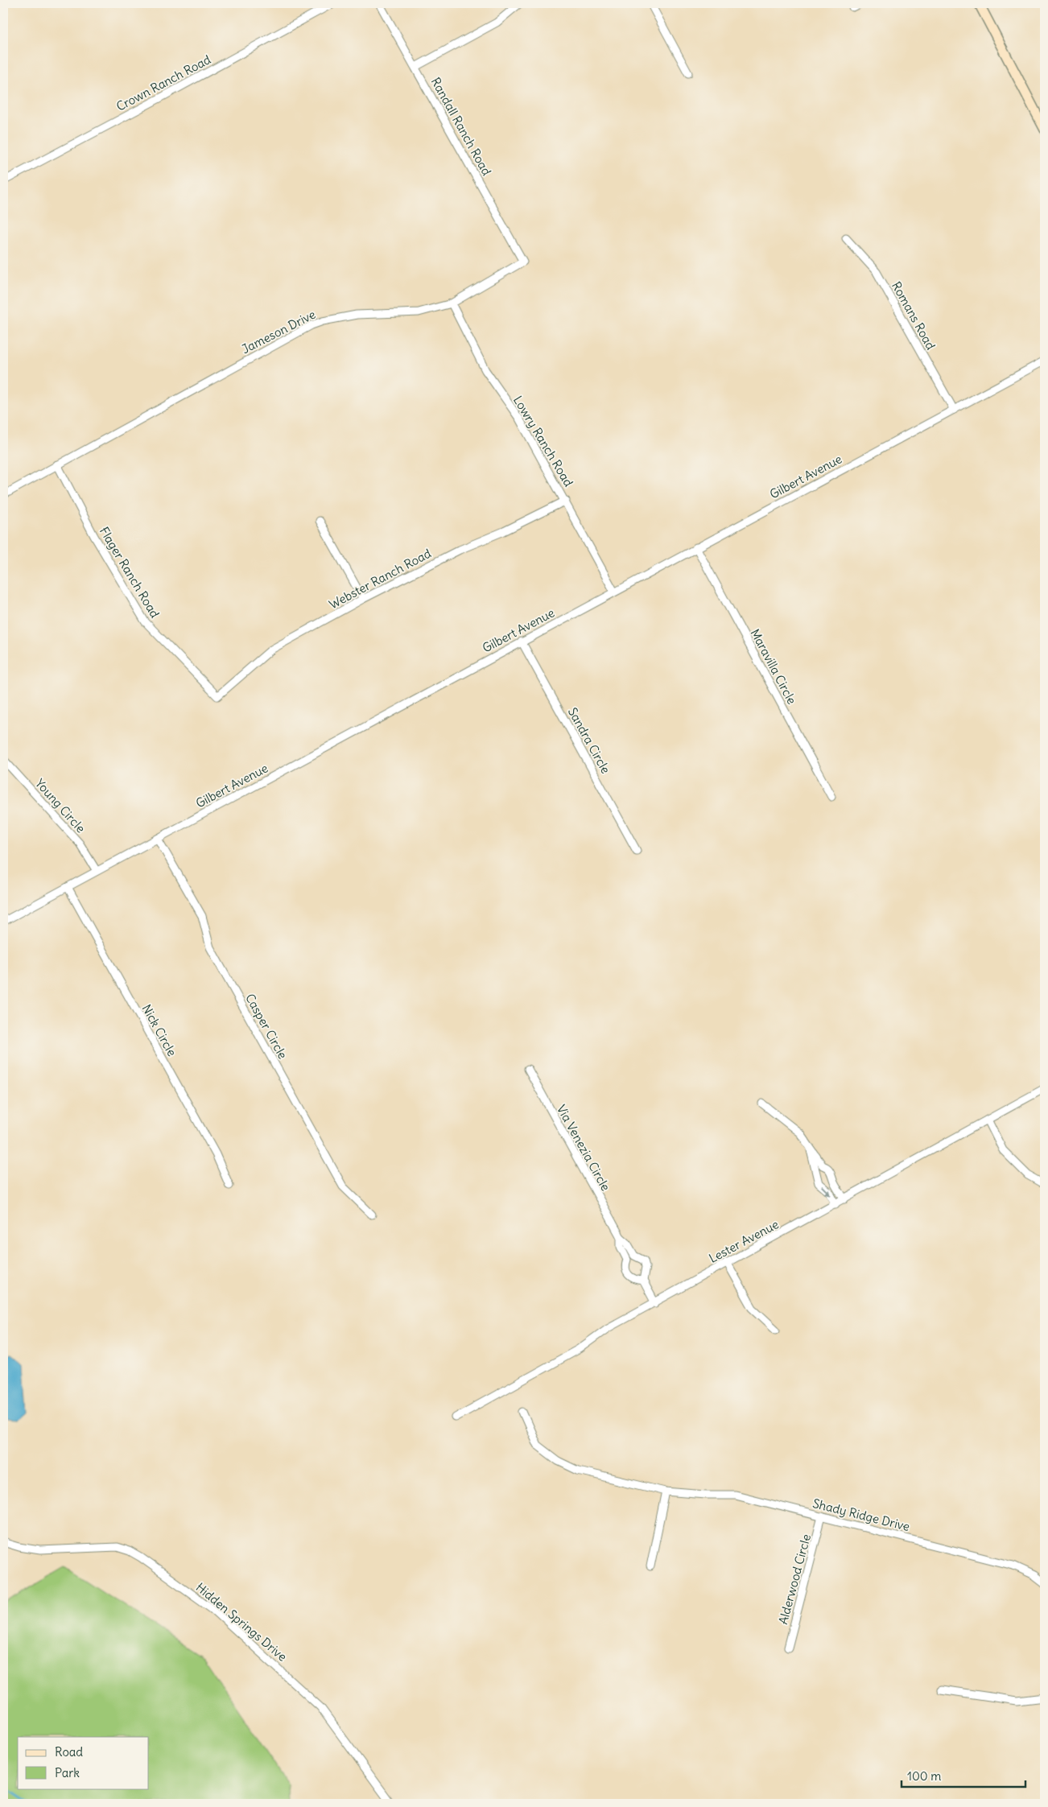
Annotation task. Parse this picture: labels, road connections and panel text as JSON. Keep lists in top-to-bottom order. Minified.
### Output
{"streets":{"street":["Crown Ranch Road","Randall Ranch Road","Romans Road","Jameson Drive","Lowry Ranch Road","Gilbert Avenue","Flager Ranch Road","Webster Ranch Road","Maravilla Circle","Sandra Circle","Young Circle","Casper Circle","Nick Circle","Via Venezia Circle","Lester Avenue","Shady Ridge Drive","Alderwood Circle","Hidden Springs Drive"]},"crossings":[["Randall Ranch Road","Jameson Drive"],["Romans Road","Gilbert Avenue"],["Jameson Drive","Lowry Ranch Road"],["Jameson Drive","Flager Ranch Road"],["Lowry Ranch Road","Gilbert Avenue"],["Lowry Ranch Road","Webster Ranch Road"],["Gilbert Avenue","Maravilla Circle"],["Gilbert Avenue","Sandra Circle"],["Gilbert Avenue","Young Circle"],["Gilbert Avenue","Casper Circle"],["Gilbert Avenue","Nick Circle"],["Flager Ranch Road","Webster Ranch Road"],["Shady Ridge Drive","Alderwood Circle"]],"legend":["Road","Park"],"scale_bar":"100 m"}
